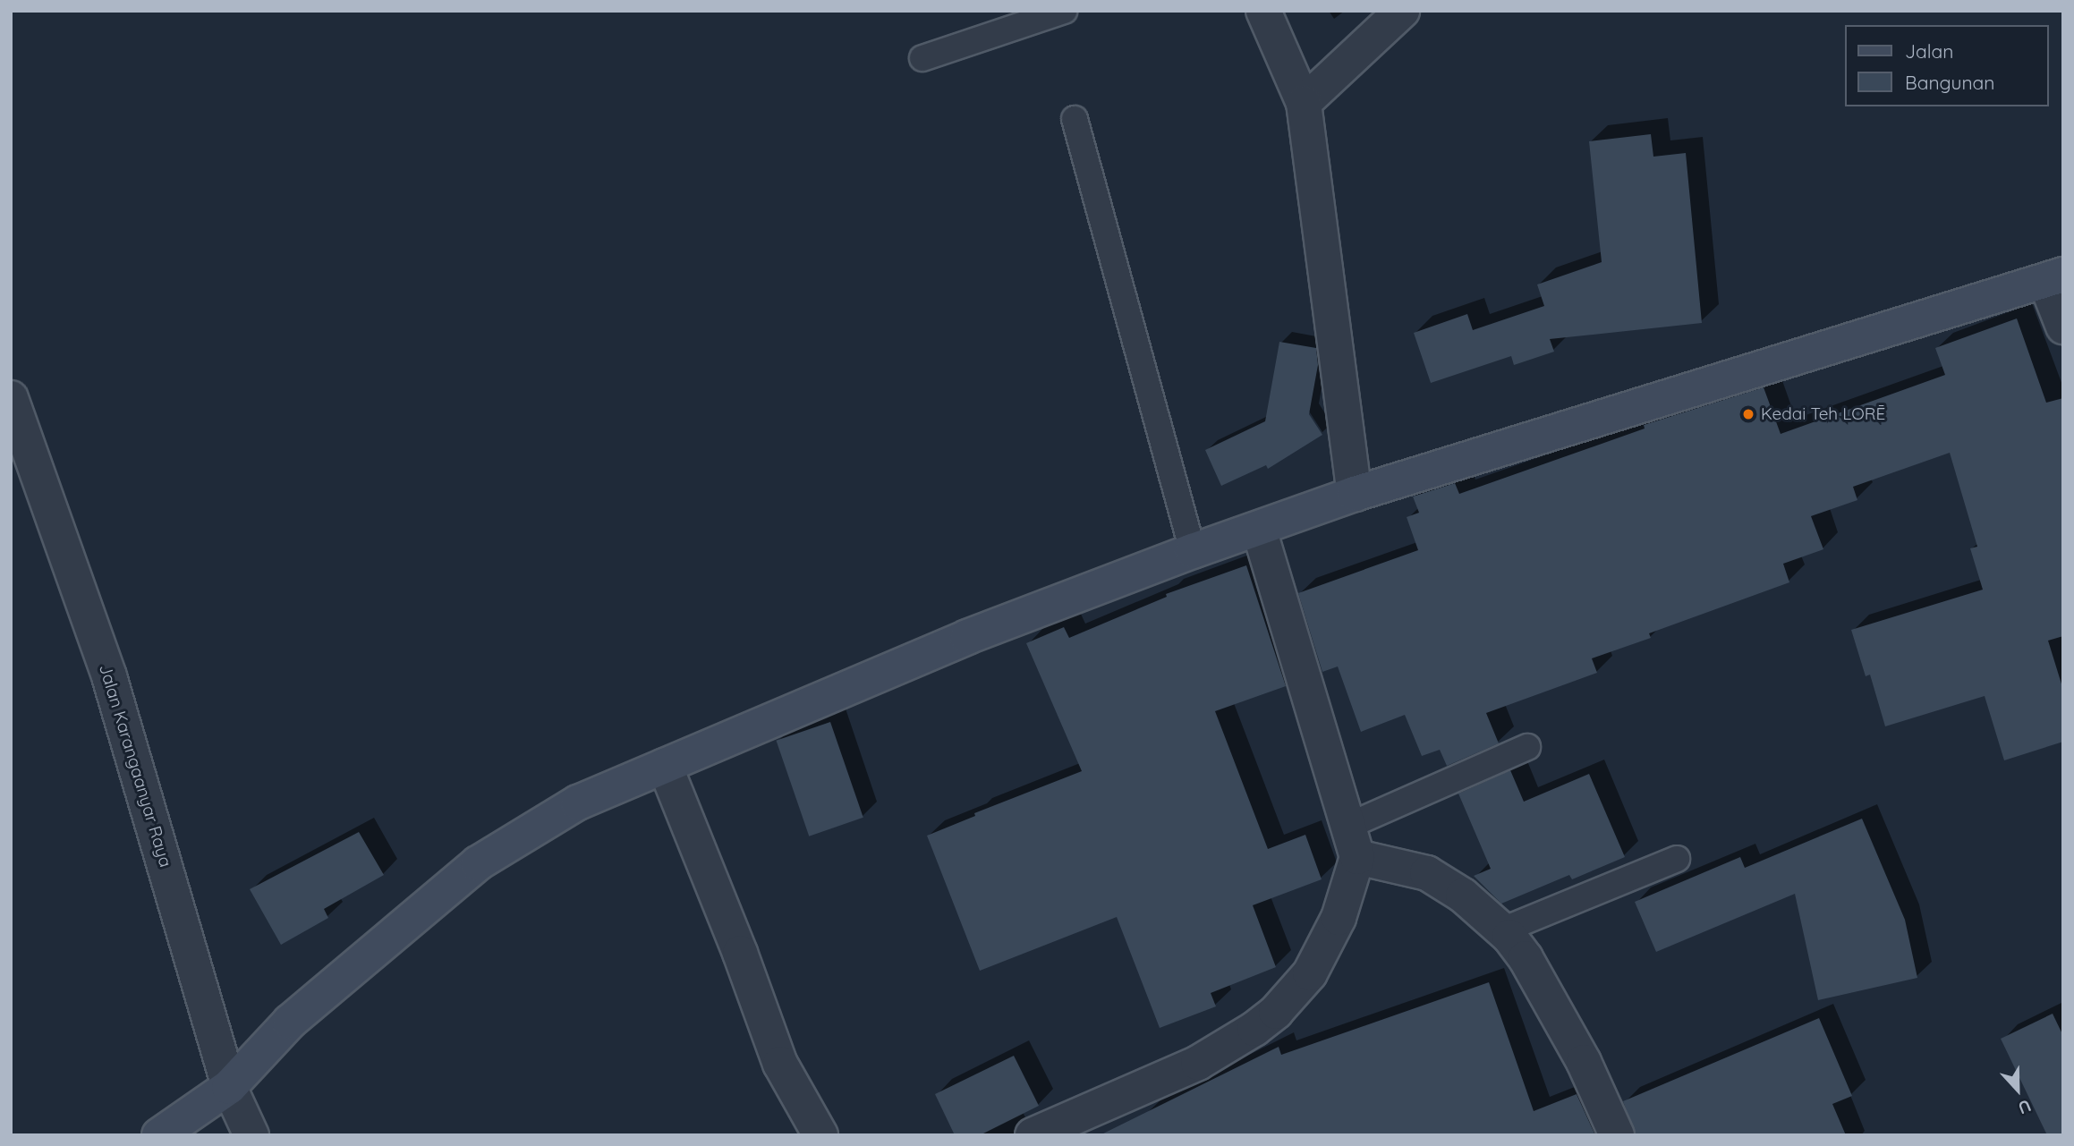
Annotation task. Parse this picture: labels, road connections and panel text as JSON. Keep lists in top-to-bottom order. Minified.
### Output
{"streets":{"street":["Jalan Karangaanyar Raya"]},"places":["Kedai Teh LORĒ"],"legend":["Jalan","Bangunan"],"north":"bottom"}
